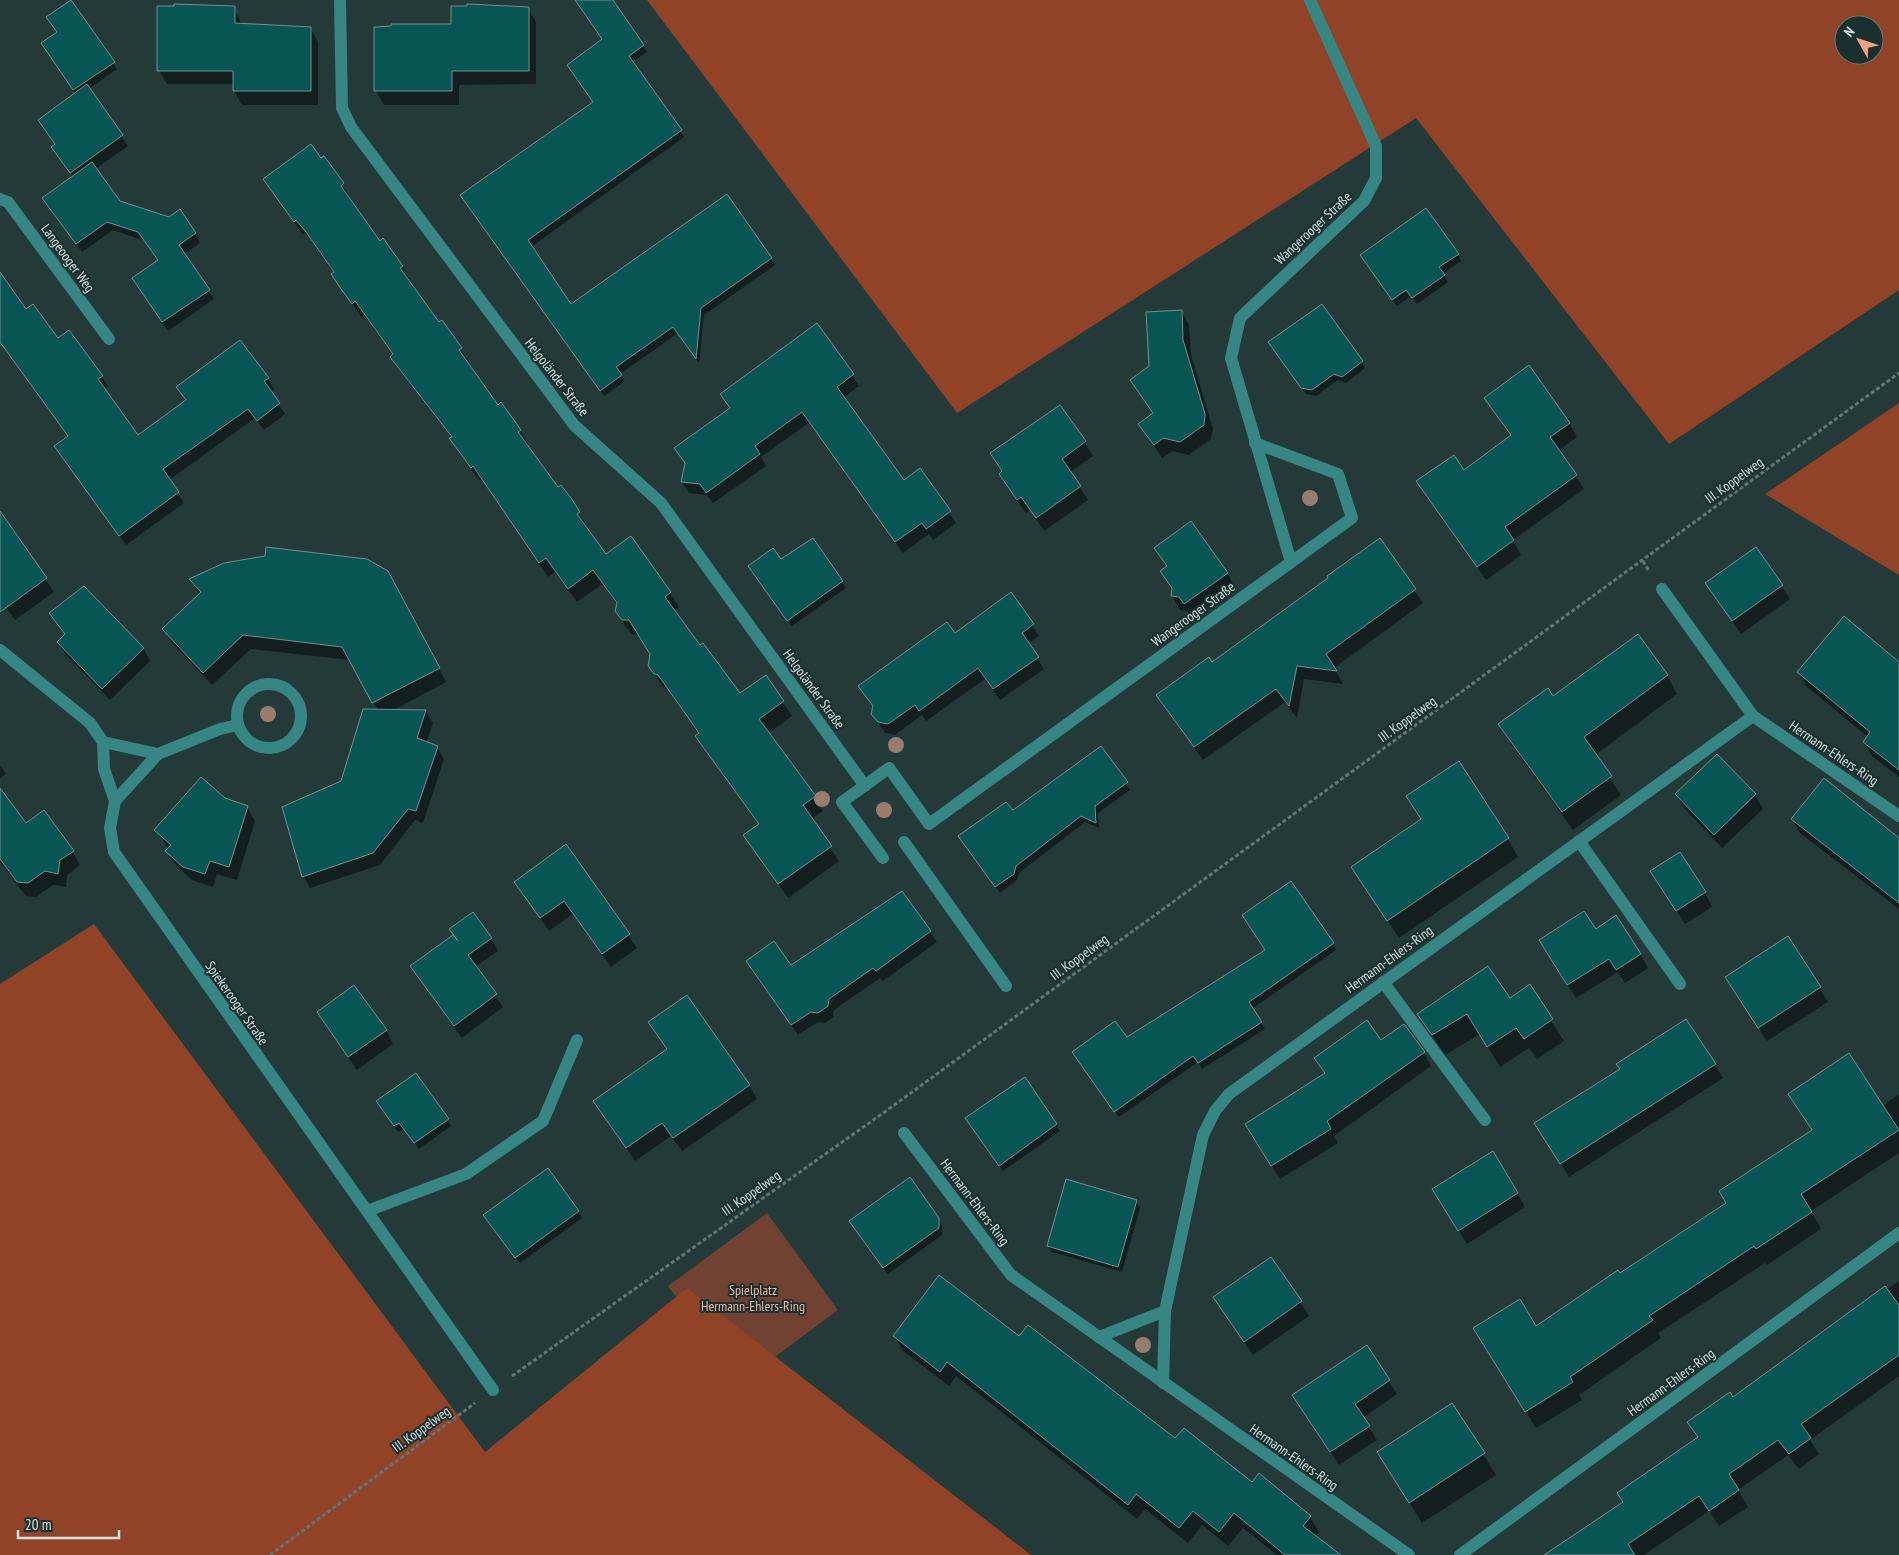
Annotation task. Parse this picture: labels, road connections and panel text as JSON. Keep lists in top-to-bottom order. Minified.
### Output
{"streets":{"street":["Wangerooger Straße","Langeooger Weg","Helgoländer Straße","Hermann-Ehlers-Ring","Spiekerooger Straße"],"path":["III. Koppelweg"]},"crossings":[["Wangerooger Straße","Helgoländer Straße"],["III. Koppelweg","Spiekerooger Straße"]],"parks":["Spielplatz Hermann-Ehlers-Ring"],"scale_bar":"20 m","north":"top left"}
